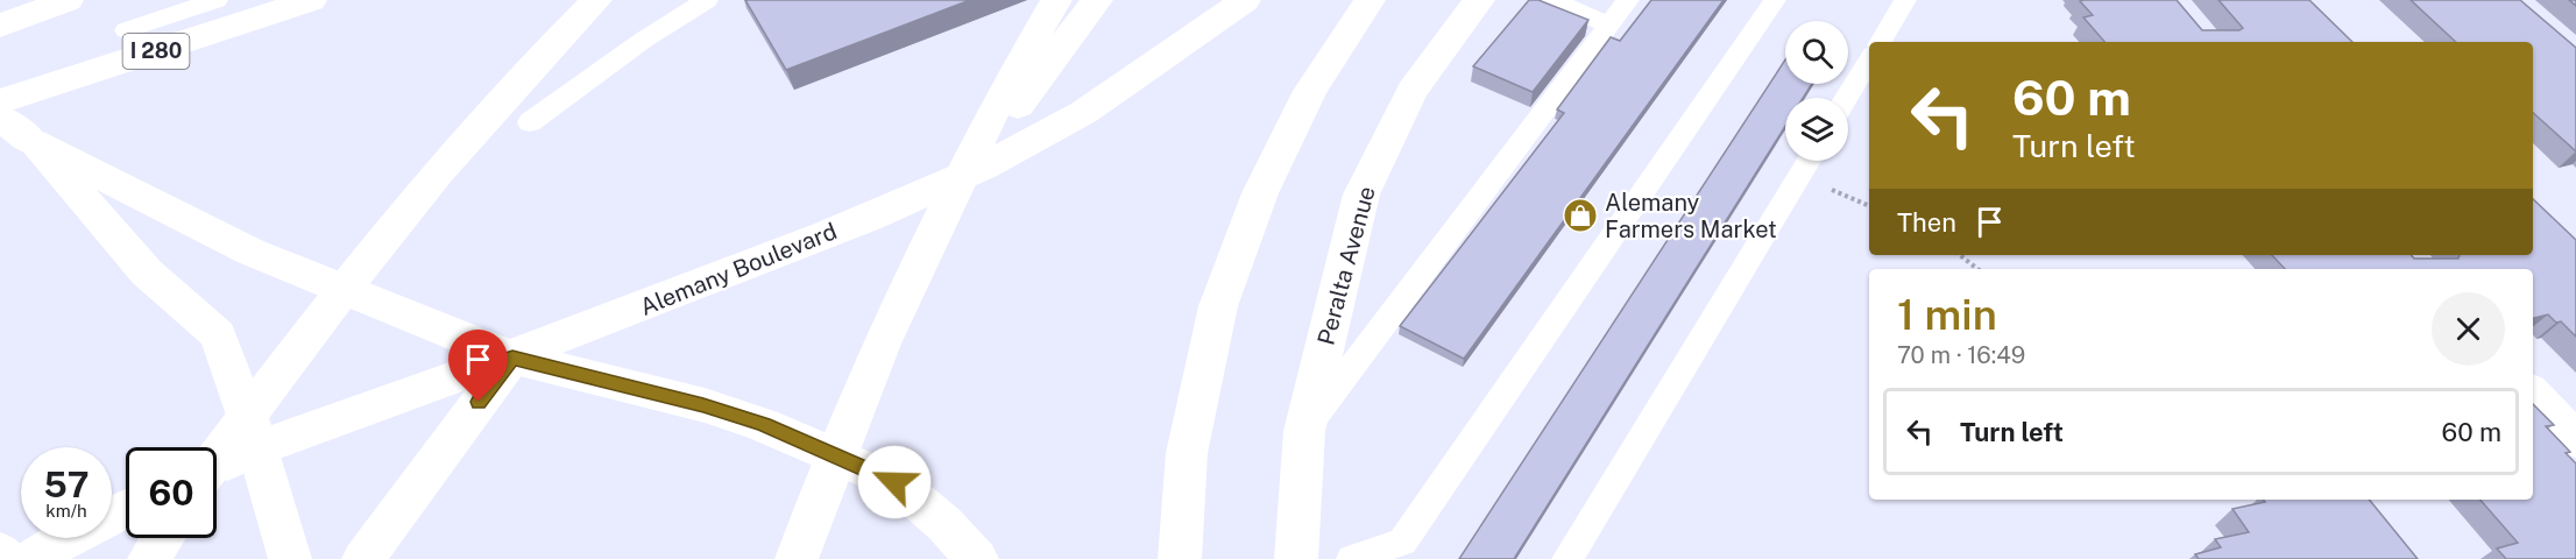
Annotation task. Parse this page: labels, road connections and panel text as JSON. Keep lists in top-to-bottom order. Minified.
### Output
{"streets":{"main road":["I 280","Peralta Avenue","Alemany Boulevard"]},"places":{"shop":["Alemany Farmers Market"]},"page":{"turn":["60 m","Turn left"],"then":"Then","heading":["1 min","70 m · 16:49"],"list":[{"name":"Turn left","value":"60 m"}],"speed":"57 km/h","limit":"60"}}
